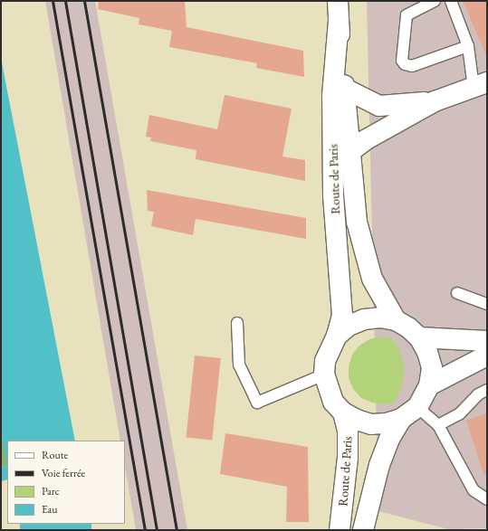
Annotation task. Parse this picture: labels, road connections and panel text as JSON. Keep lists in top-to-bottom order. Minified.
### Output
{"streets":{"main road":["Route de Paris"]},"legend":["Route","Voie ferrée","Parc","Eau"]}
